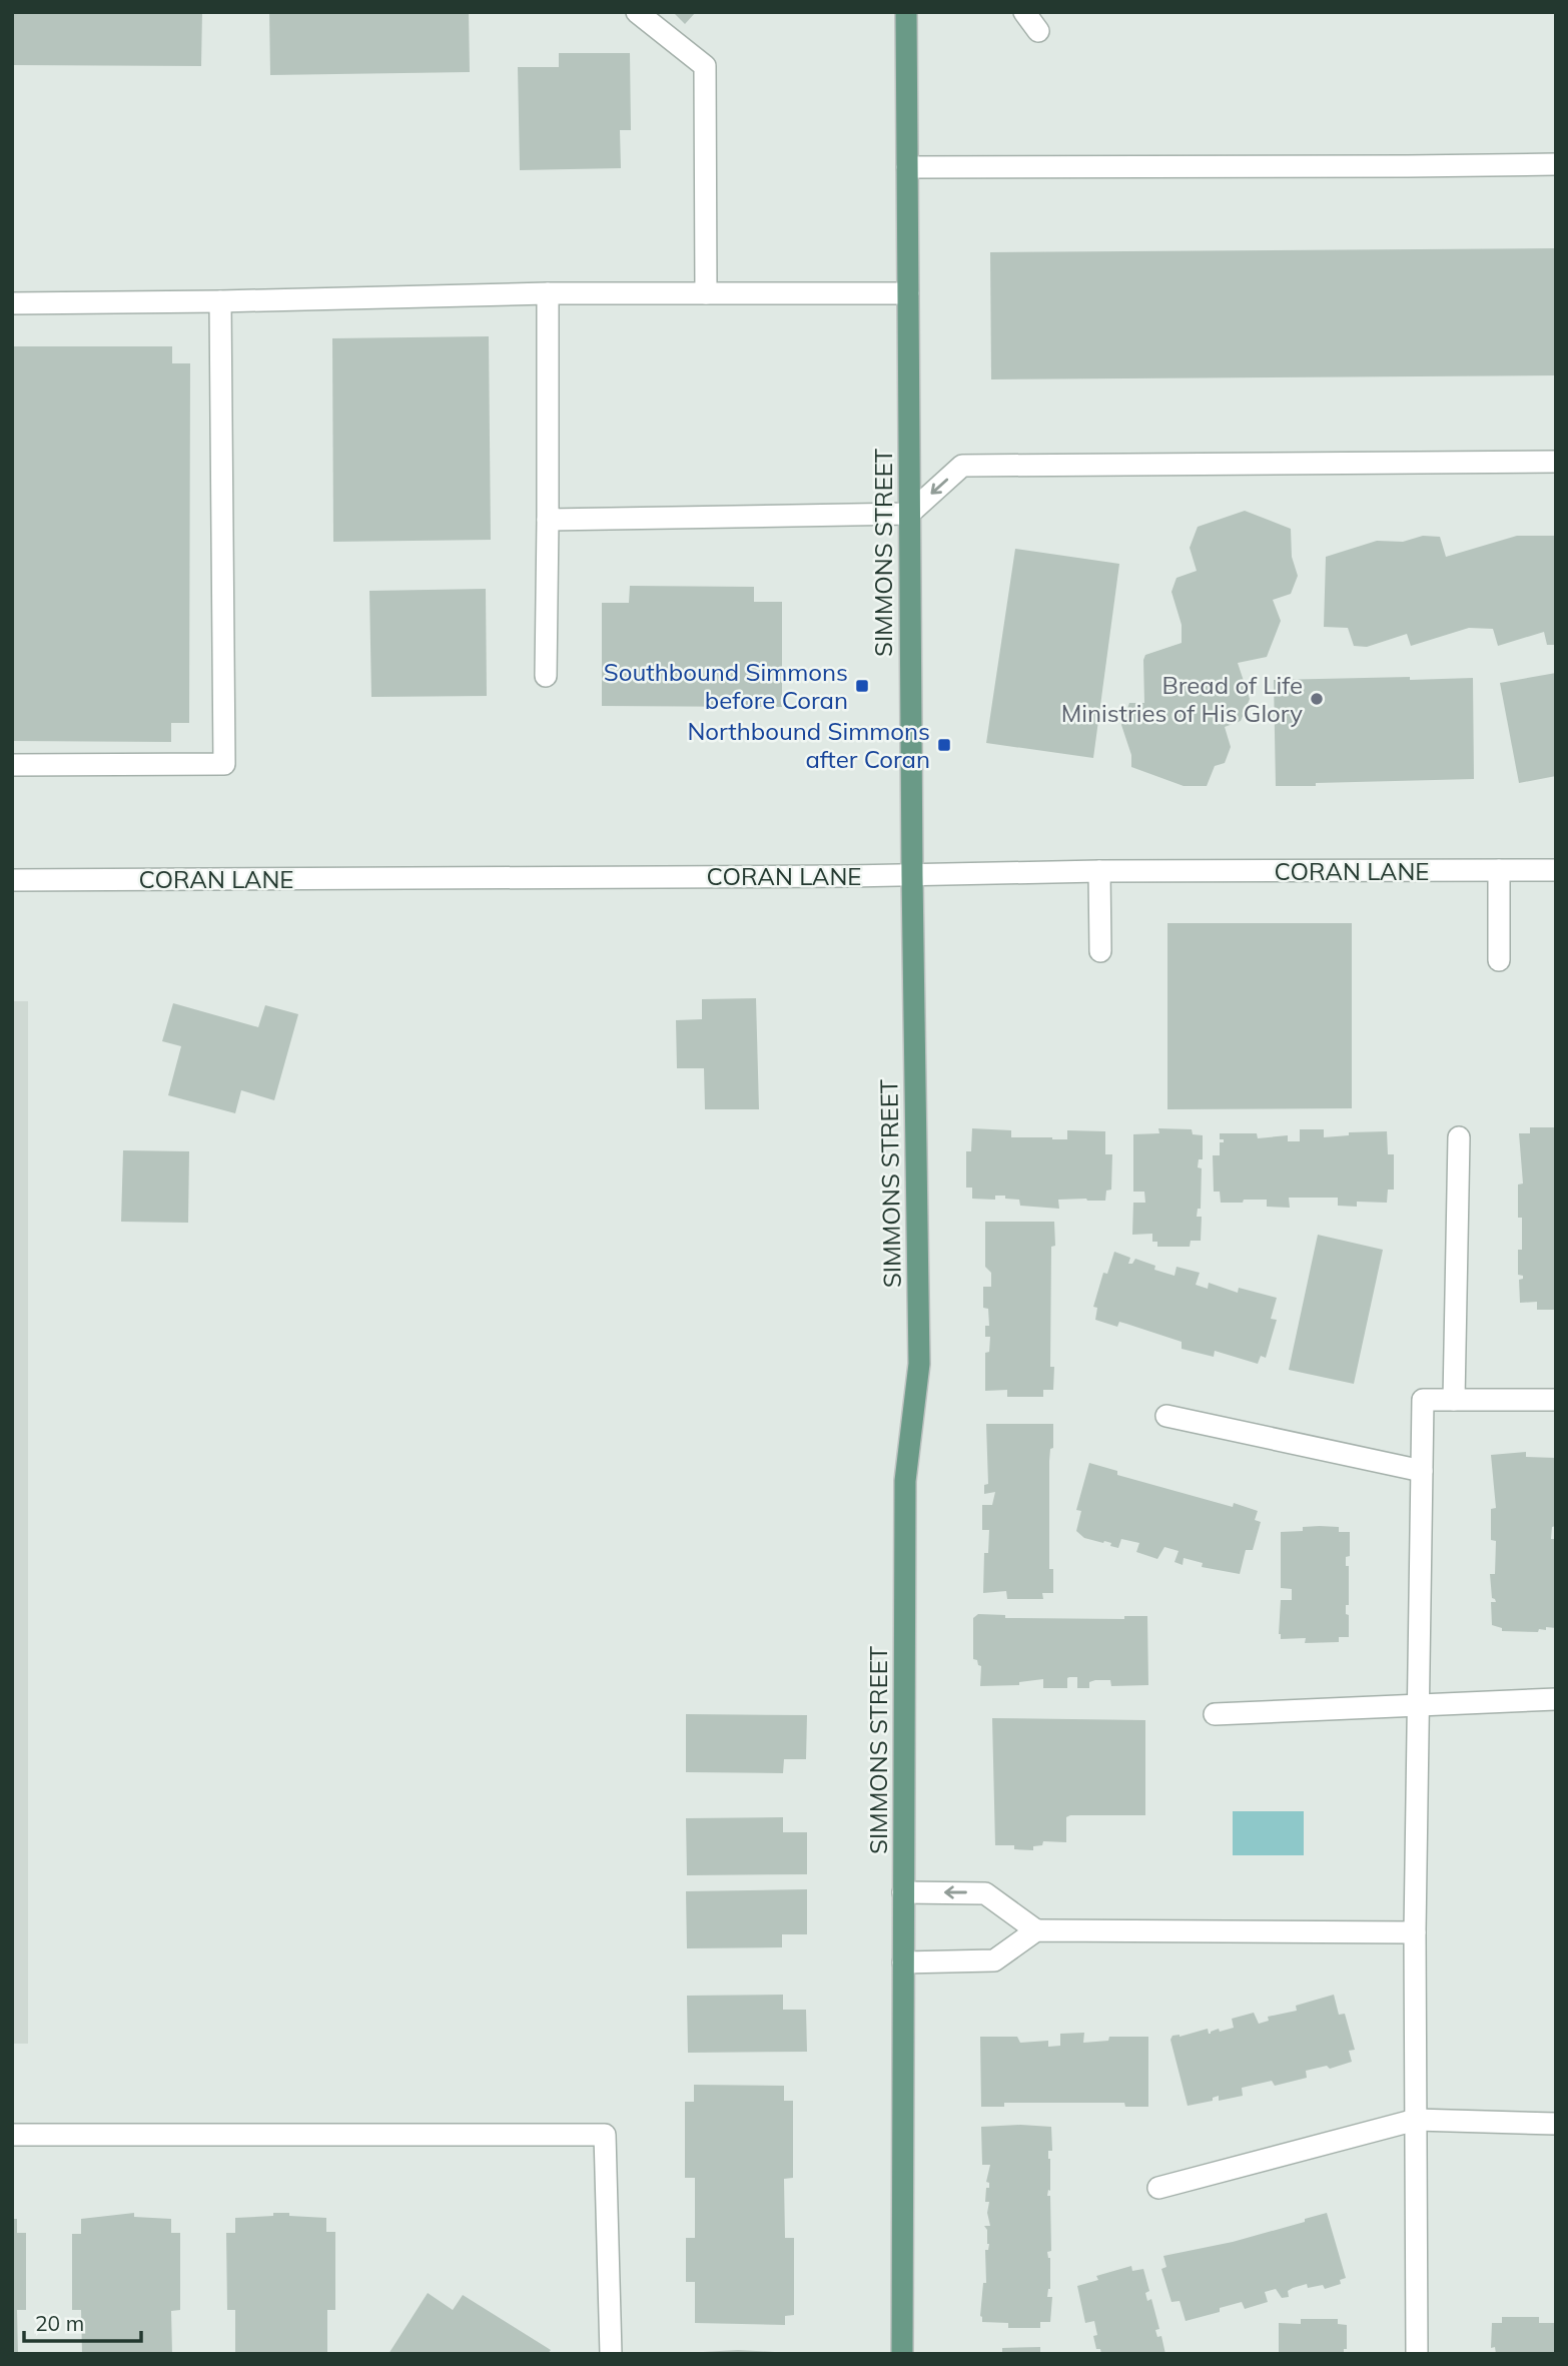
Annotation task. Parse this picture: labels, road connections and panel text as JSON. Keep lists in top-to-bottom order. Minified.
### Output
{"streets":{"main road":["SIMMONS STREET"],"street":["CORAN LANE"]},"crossings":[["SIMMONS STREET","CORAN LANE"]],"places":{"transit":["Southbound Simmons before Coran","Northbound Simmons after Coran"],"other":["Bread of Life Ministries of His Glory"]},"scale_bar":"20 m"}
